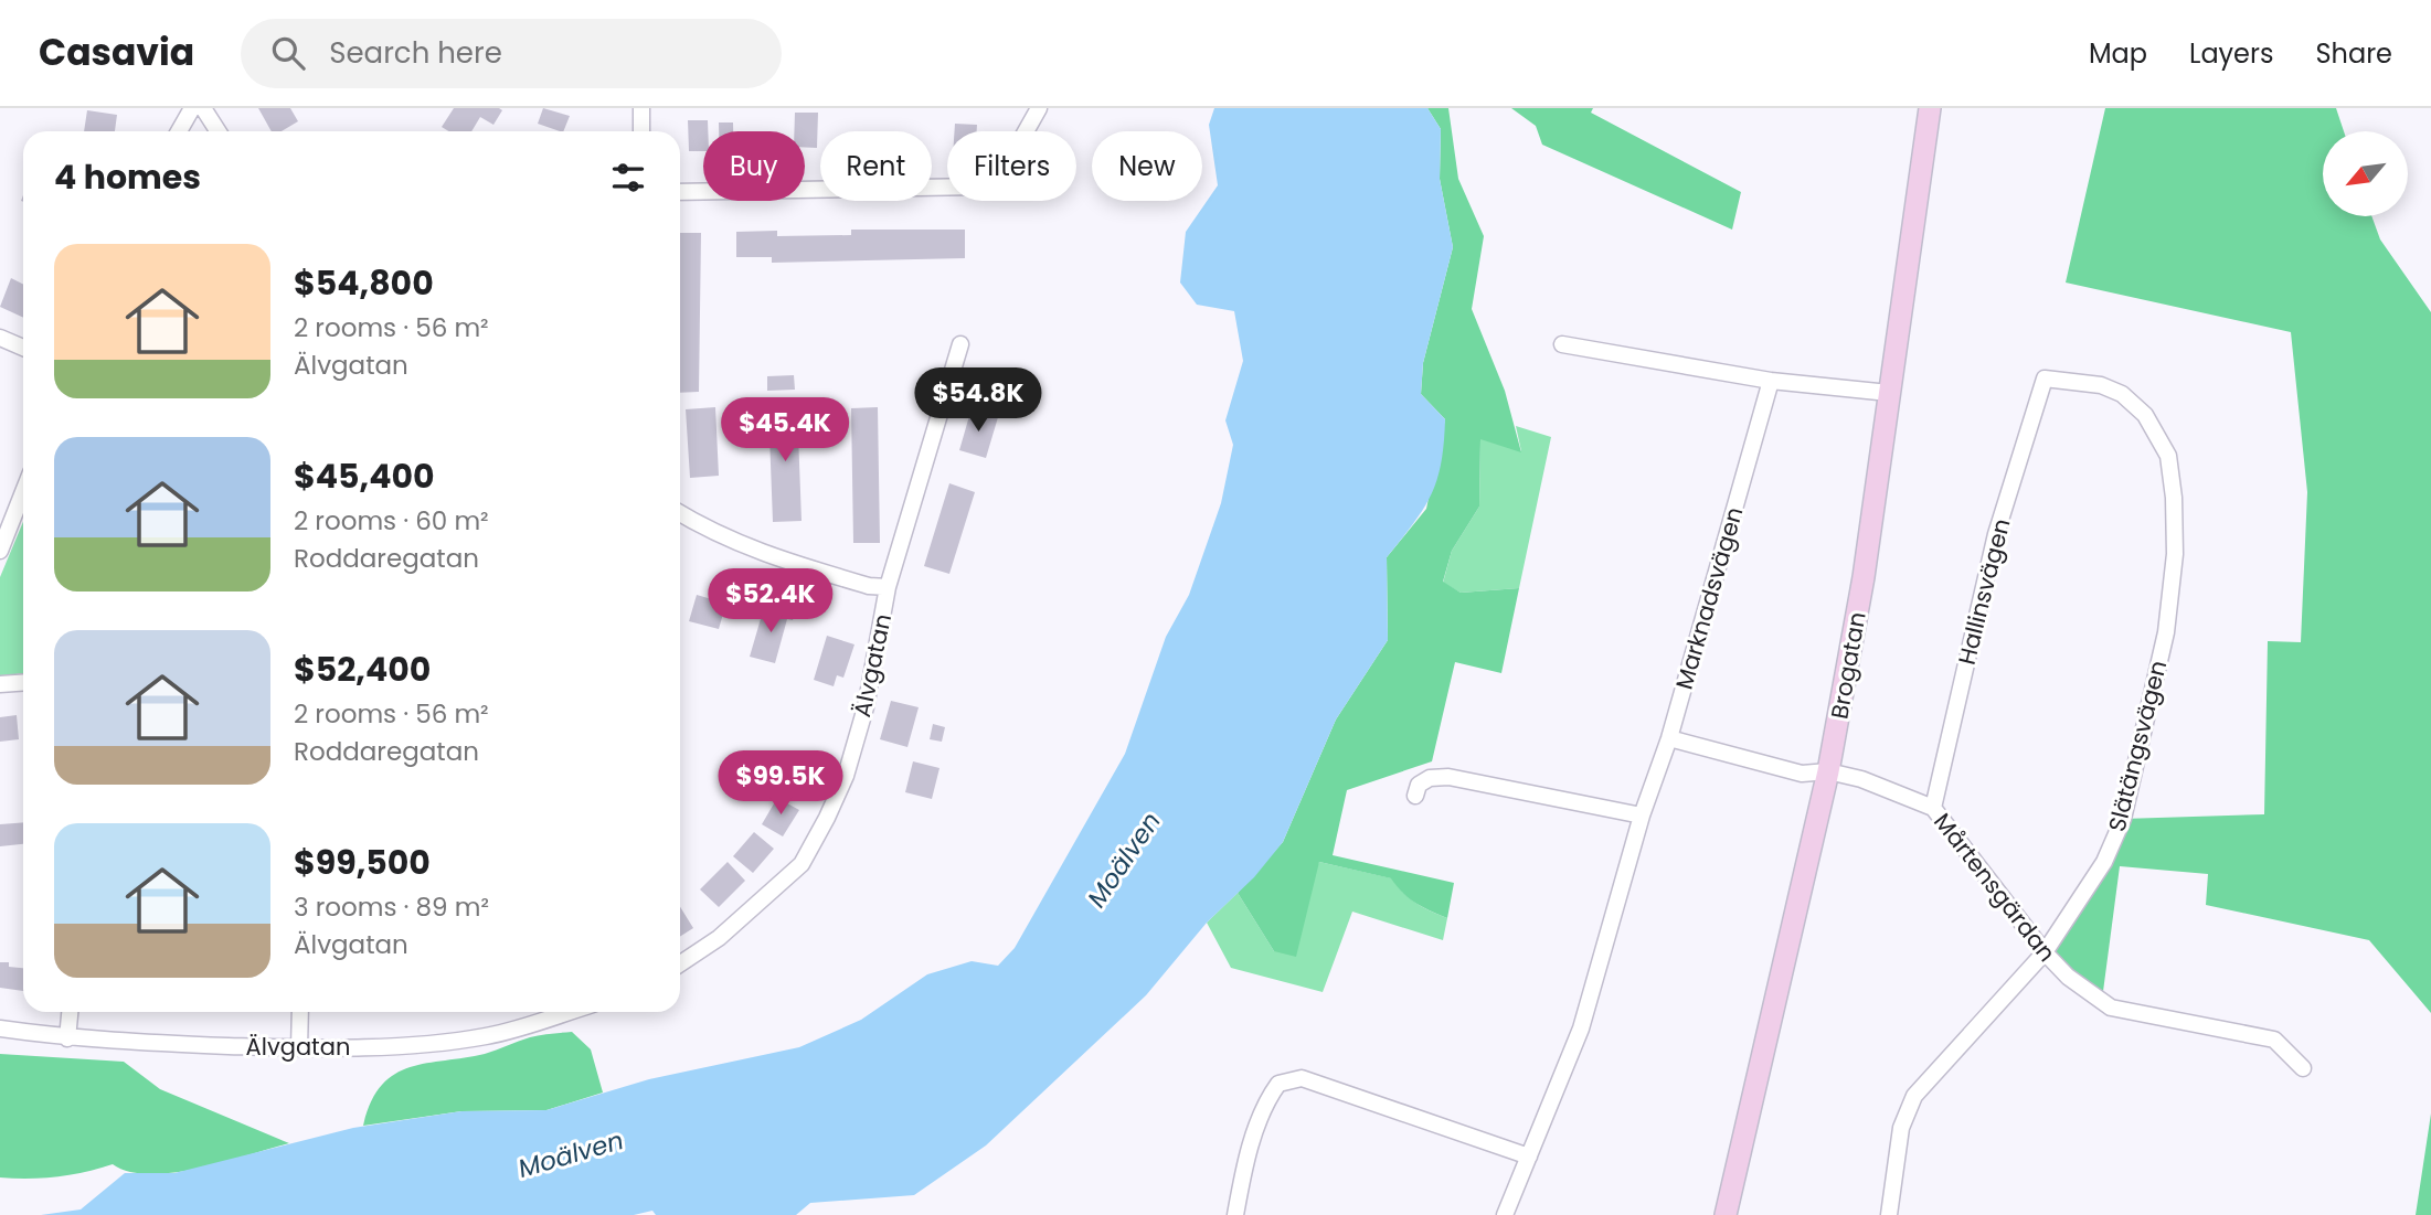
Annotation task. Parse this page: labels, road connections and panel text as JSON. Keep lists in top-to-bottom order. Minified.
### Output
{"streets":{"main road":["Brogatan"],"street":["Hallinsvägen","Marknadsvägen","Älvgatan","Slätängsvägen","Mårtensgärdan"]},"crossings":[["Hallinsvägen","Slätängsvägen"],["Hallinsvägen","Mårtensgärdan"],["Marknadsvägen","Mårtensgärdan"],["Brogatan","Mårtensgärdan"],["Slätängsvägen","Mårtensgärdan"]],"water":["Moälven"],"north":"bottom left","page":{"header":"Casavia","search":"Search here","nav":["Map","Layers","Share"],"chip":["Buy","Rent","Filters","New"],"heading":"4 homes","list":[{"name":"$54,800","note":"2 rooms · 56 m² · Älvgatan"},{"name":"$45,400","note":"2 rooms · 60 m² · Roddaregatan"},{"name":"$52,400","note":"2 rooms · 56 m² · Roddaregatan"},{"name":"$99,500","note":"3 rooms · 89 m² · Älvgatan"}],"price":["$54.8K","$45.4K","$52.4K","$99.5K"]}}
